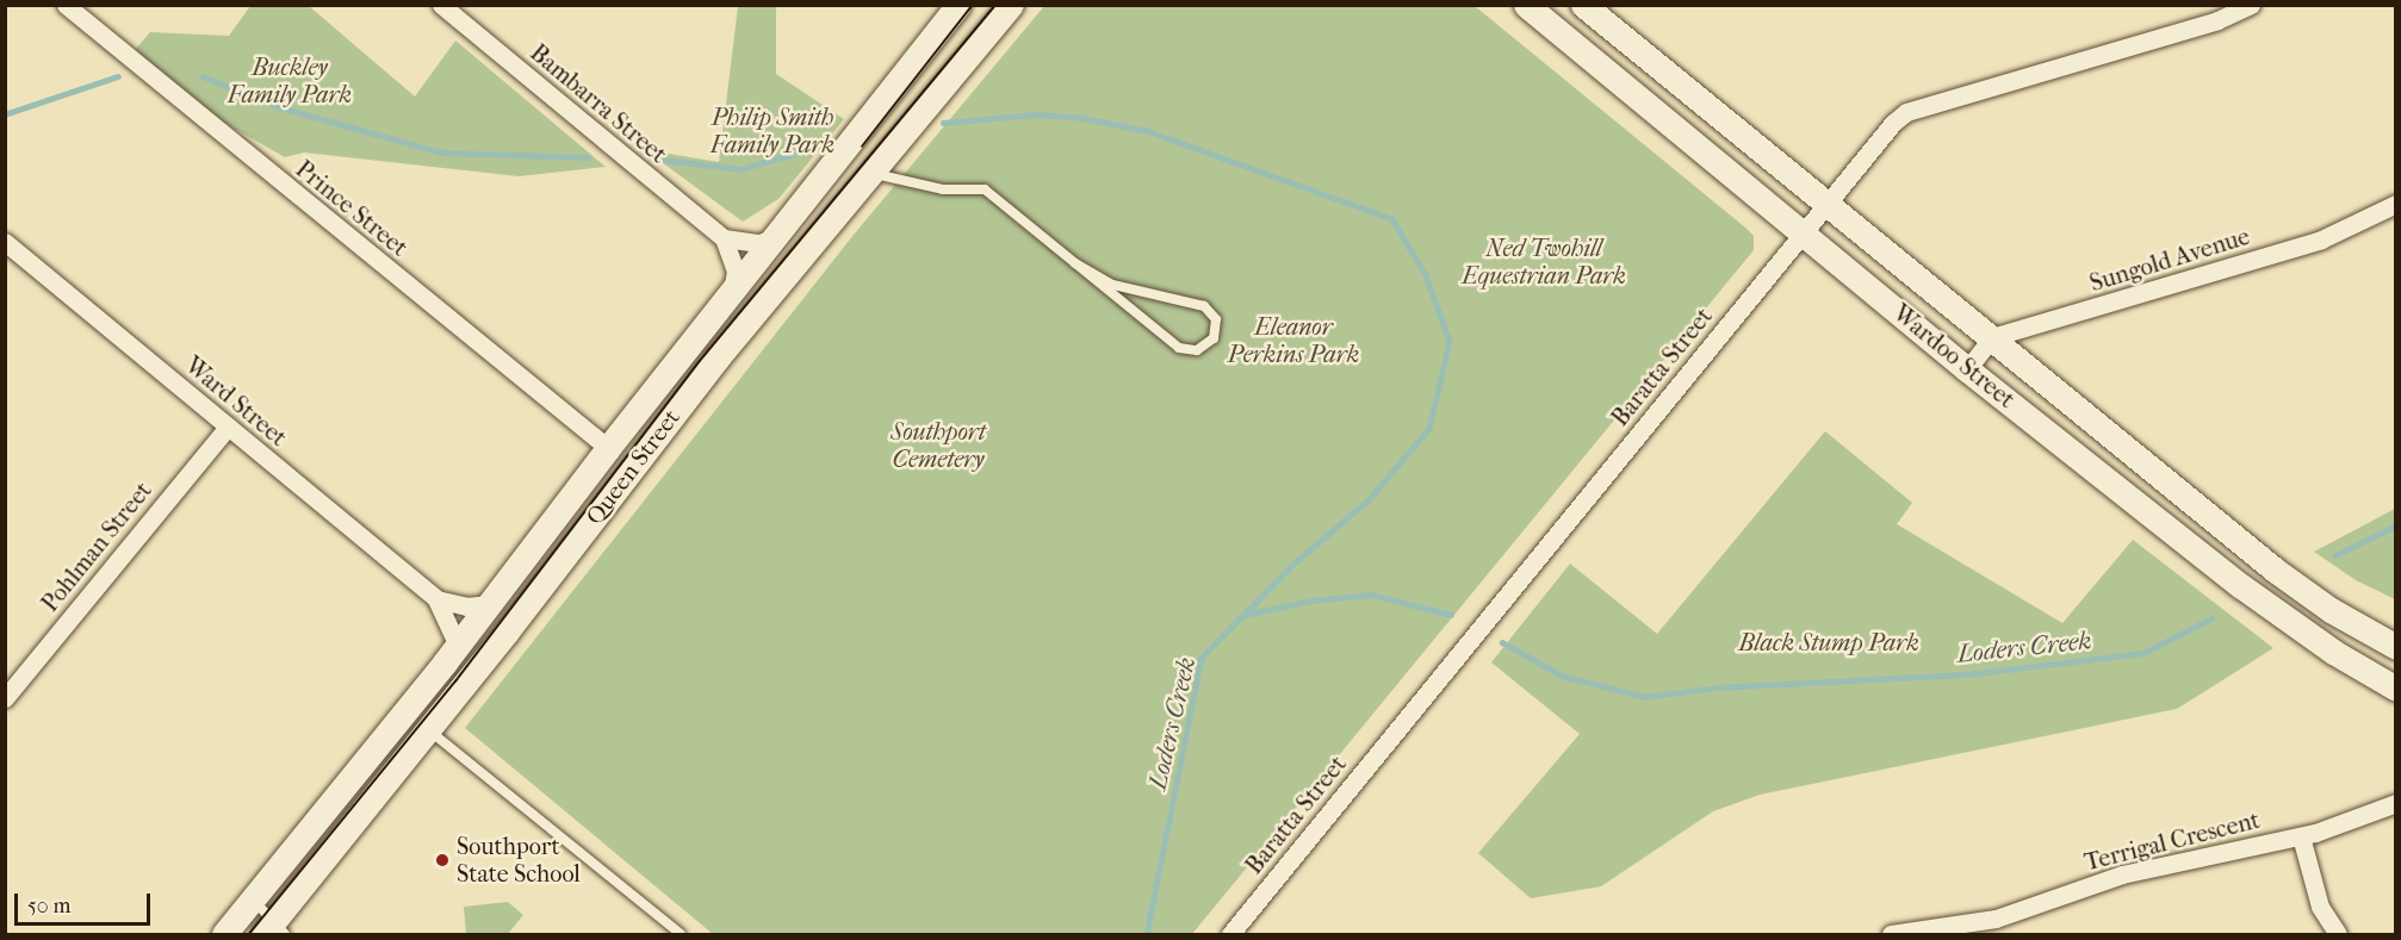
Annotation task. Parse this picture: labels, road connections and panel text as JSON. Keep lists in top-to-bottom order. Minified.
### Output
{"streets":{"street":["Bambarra Street","Prince Street","Sungold Avenue","Wardoo Street","Baratta Street","Ward Street","Queen Street","Pohlman Street","Terrigal Crescent"]},"crossings":[["Prince Street","Queen Street"],["Sungold Avenue","Wardoo Street"],["Wardoo Street","Baratta Street"],["Ward Street","Queen Street"],["Ward Street","Pohlman Street"]],"water":["Loders Creek"],"parks":["Buckley Family Park","Philip Smith Family Park","Ned Twohill Equestrian Park","Eleanor Perkins Park","Southport Cemetery","Black Stump Park"],"places":["Southport State School"],"scale_bar":"50 m"}
